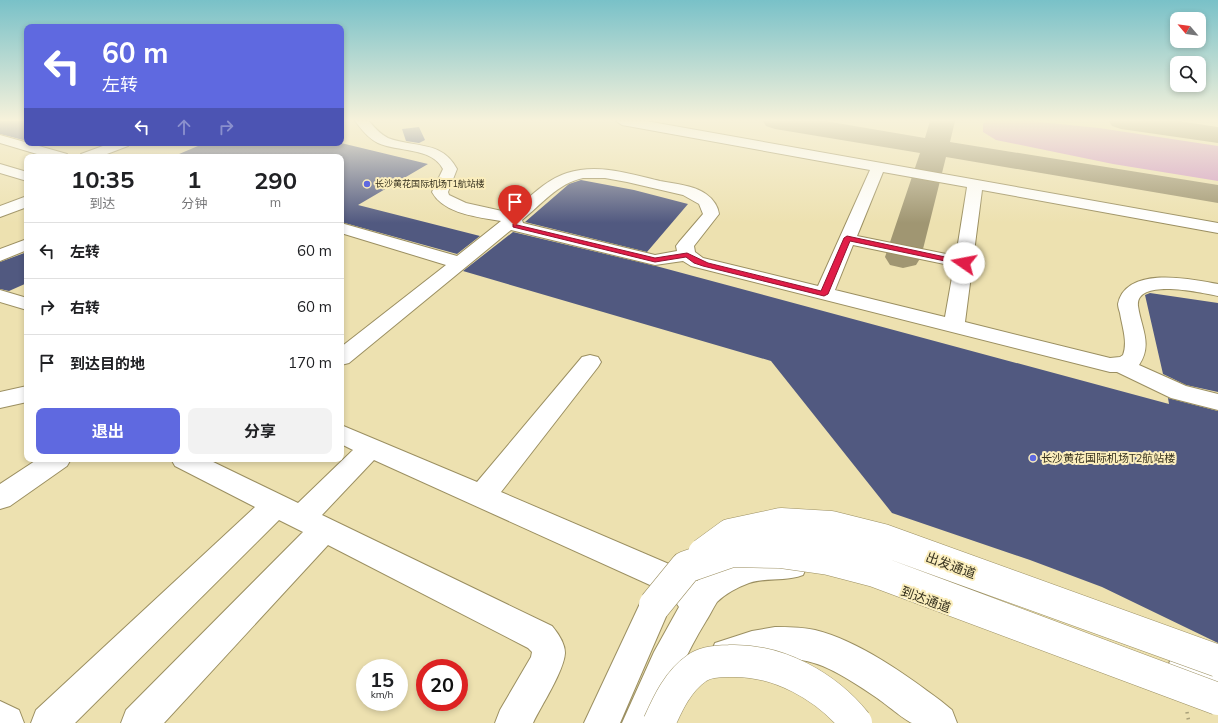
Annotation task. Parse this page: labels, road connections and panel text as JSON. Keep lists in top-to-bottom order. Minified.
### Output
{"streets":{"street":["出发通道","到达通道"]},"places":["长沙黄花国际机场T1航站楼","长沙黄花国际机场T2航站楼"],"north":"top left","page":{"turn":["60 m","左转"],"eta":["10:35","到达","1","分钟","290","m"],"list":[{"name":"左转","value":"60 m"},{"name":"右转","value":"60 m"},{"name":"到达目的地","value":"170 m"}],"buttons":["退出","分享"],"speed":"15 km/h","limit":"20"}}
